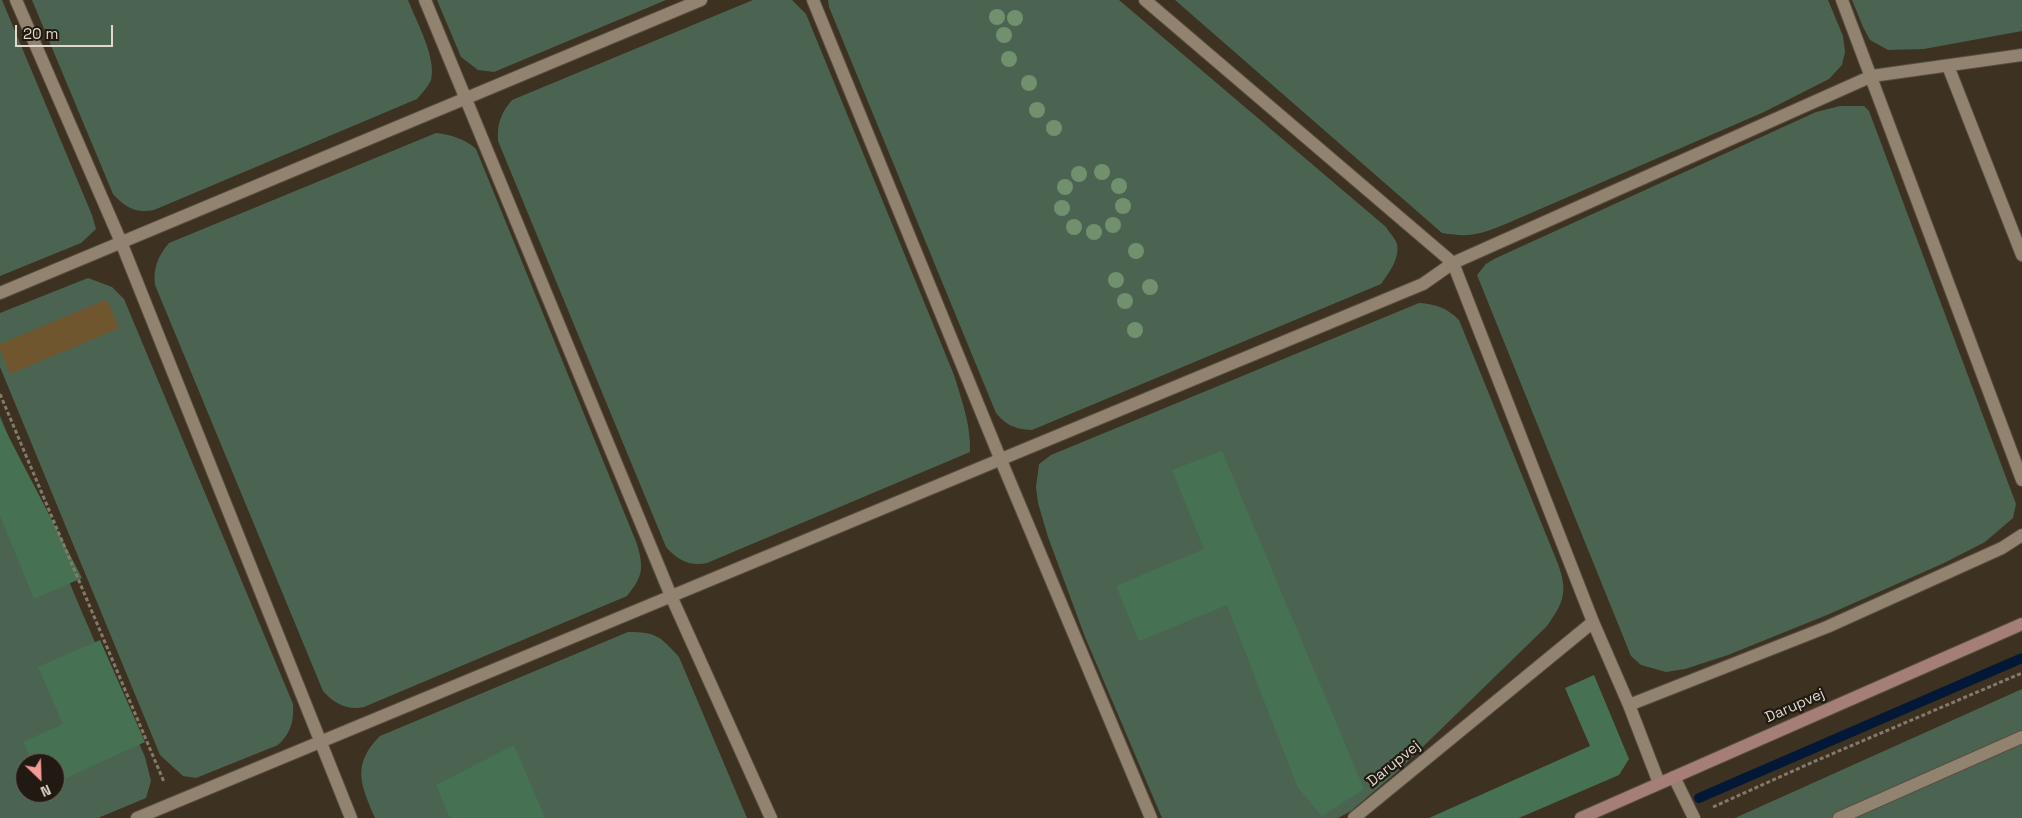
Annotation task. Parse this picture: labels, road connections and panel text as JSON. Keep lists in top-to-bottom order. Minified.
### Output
{"streets":{"street":["Darupvej"]},"scale_bar":"20 m","north":"bottom right"}
